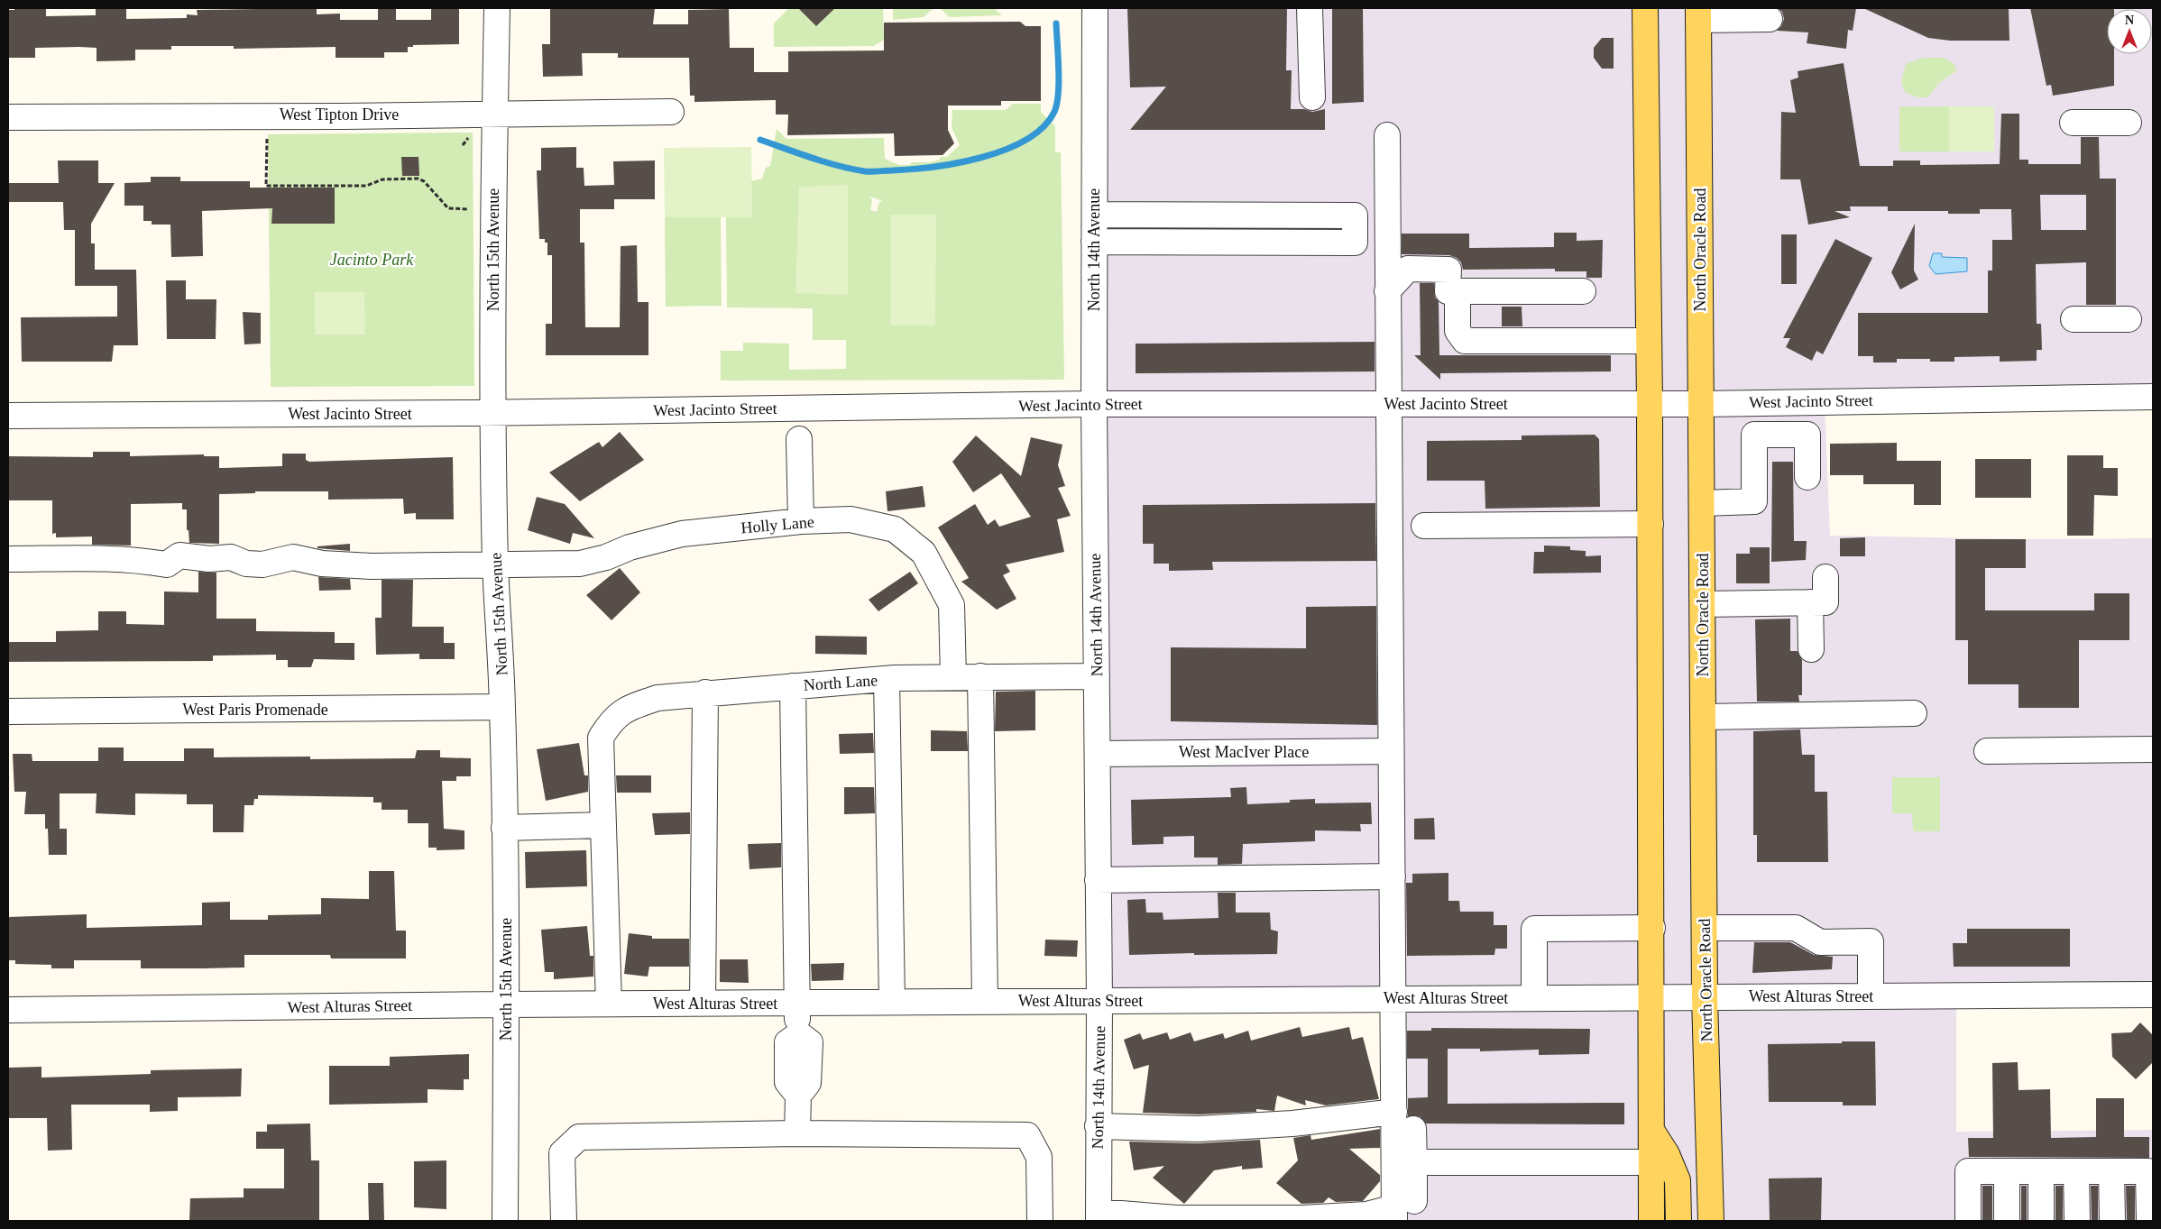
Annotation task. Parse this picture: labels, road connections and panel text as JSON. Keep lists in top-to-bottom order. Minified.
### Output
{"streets":{"main road":["North Oracle Road"],"street":["West Tipton Drive","North 15th Avenue","North 14th Avenue","West Jacinto Street","Holly Lane","North Lane","West Paris Promenade","West MacIver Place","West Alturas Street"]},"crossings":[["West Tipton Drive","North 15th Avenue"],["North 15th Avenue","West Jacinto Street"],["North 15th Avenue","Holly Lane"],["North 15th Avenue","West Paris Promenade"],["North 15th Avenue","West Alturas Street"],["North 14th Avenue","West Jacinto Street"],["North 14th Avenue","North Lane"],["North 14th Avenue","West MacIver Place"],["North 14th Avenue","West Alturas Street"],["North Oracle Road","West Jacinto Street"],["North Oracle Road","West Alturas Street"],["Holly Lane","North Lane"]],"parks":["Jacinto Park"],"north":"top"}
